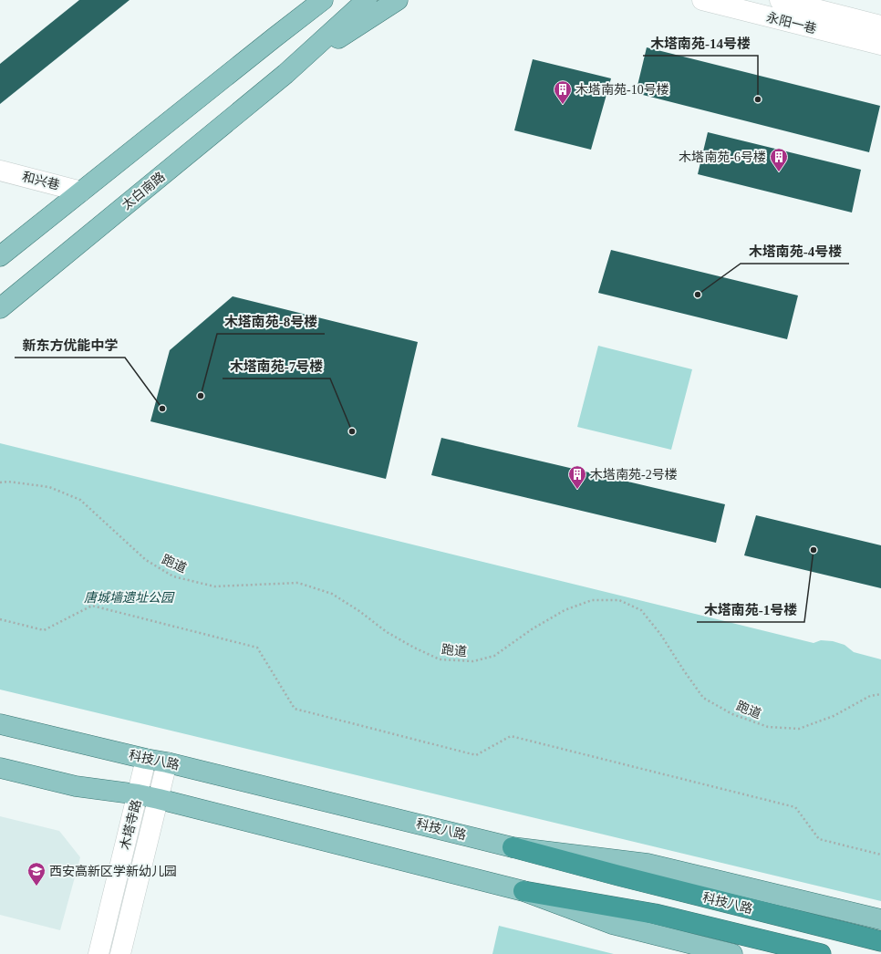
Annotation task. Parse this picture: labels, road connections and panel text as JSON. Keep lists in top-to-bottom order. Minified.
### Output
{"streets":{"highway":["科技八路"],"main road":["太白南路"],"street":["永阳一巷","和兴巷","木塔寺路"],"path":["跑道"]},"crossings":[["科技八路","木塔寺路"]],"parks":["唐城墙遗址公园"],"places":{"other":["木塔南苑-14号楼","木塔南苑-4号楼","木塔南苑-8号楼","新东方优能中学","木塔南苑-7号楼","木塔南苑-1号楼"],"building":["木塔南苑-10号楼","木塔南苑-6号楼","木塔南苑-2号楼"],"school or university":["西安高新区学新幼儿园"]}}
